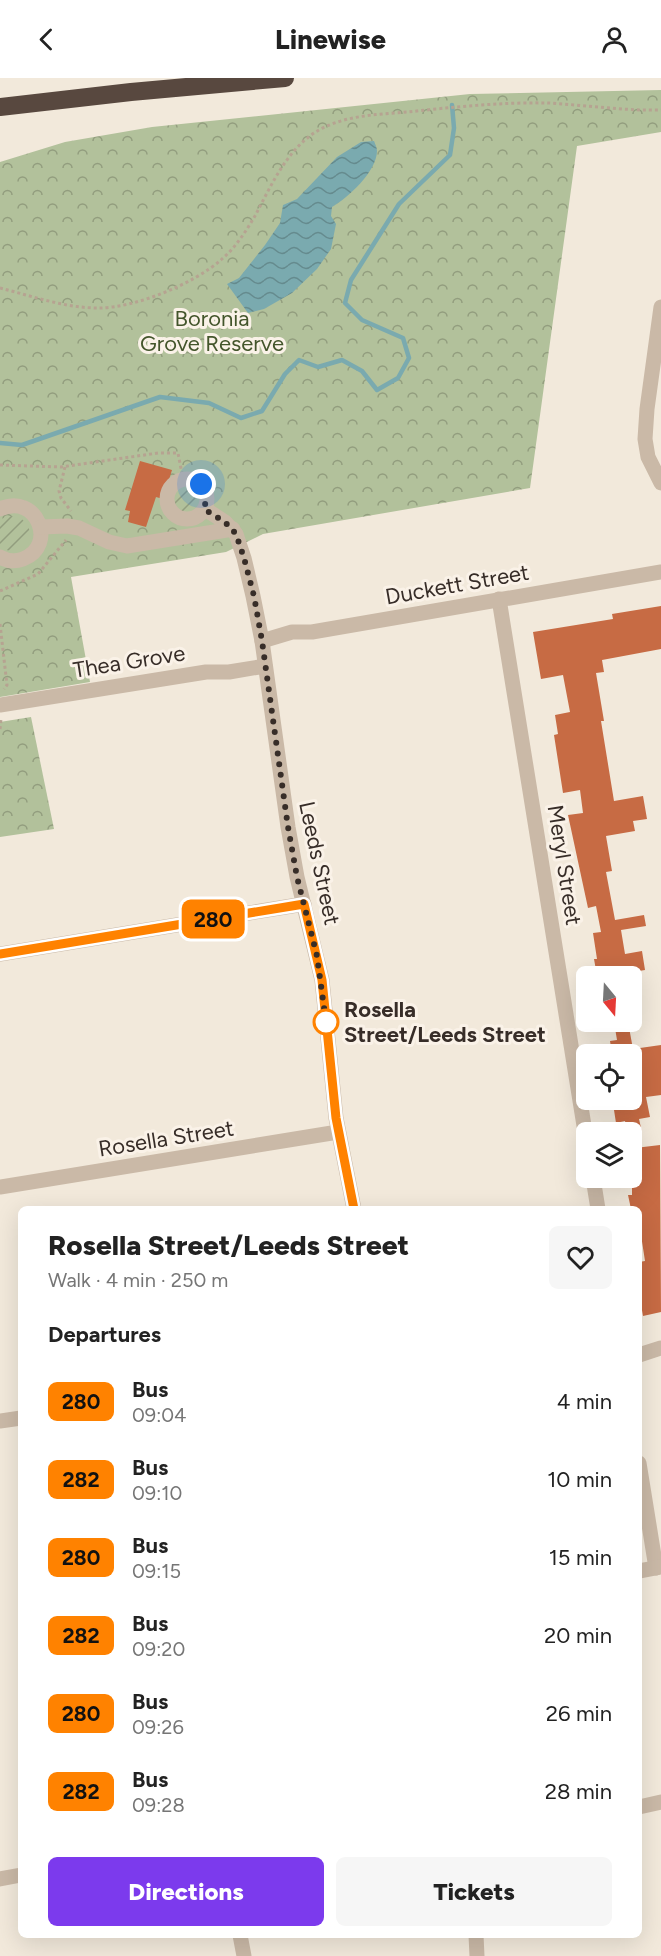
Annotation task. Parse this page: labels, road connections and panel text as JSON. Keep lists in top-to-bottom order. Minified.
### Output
{"streets":{"street":["Duckett Street","Thea Grove","Leeds Street","Meryl Street","Rosella Street"]},"crossings":[["Duckett Street","Leeds Street"],["Duckett Street","Meryl Street"],["Thea Grove","Leeds Street"],["Leeds Street","Rosella Street"]],"parks":["Boronia Grove Reserve"],"places":["Rosella Street/Leeds Street"],"lines":["bus line 280"],"north":"bottom","page":{"header":"Linewise","on_map":"280","heading":[["Rosella Street/Leeds Street","Walk · 4 min · 250 m"],"Departures"],"list":[{"mark":"280","name":"Bus","note":"09:04","value":"4 min"},{"mark":"282","name":"Bus","note":"09:10","value":"10 min"},{"mark":"280","name":"Bus","note":"09:15","value":"15 min"},{"mark":"282","name":"Bus","note":"09:20","value":"20 min"},{"mark":"280","name":"Bus","note":"09:26","value":"26 min"},{"mark":"282","name":"Bus","note":"09:28","value":"28 min"}],"buttons":["Directions","Tickets"]}}
